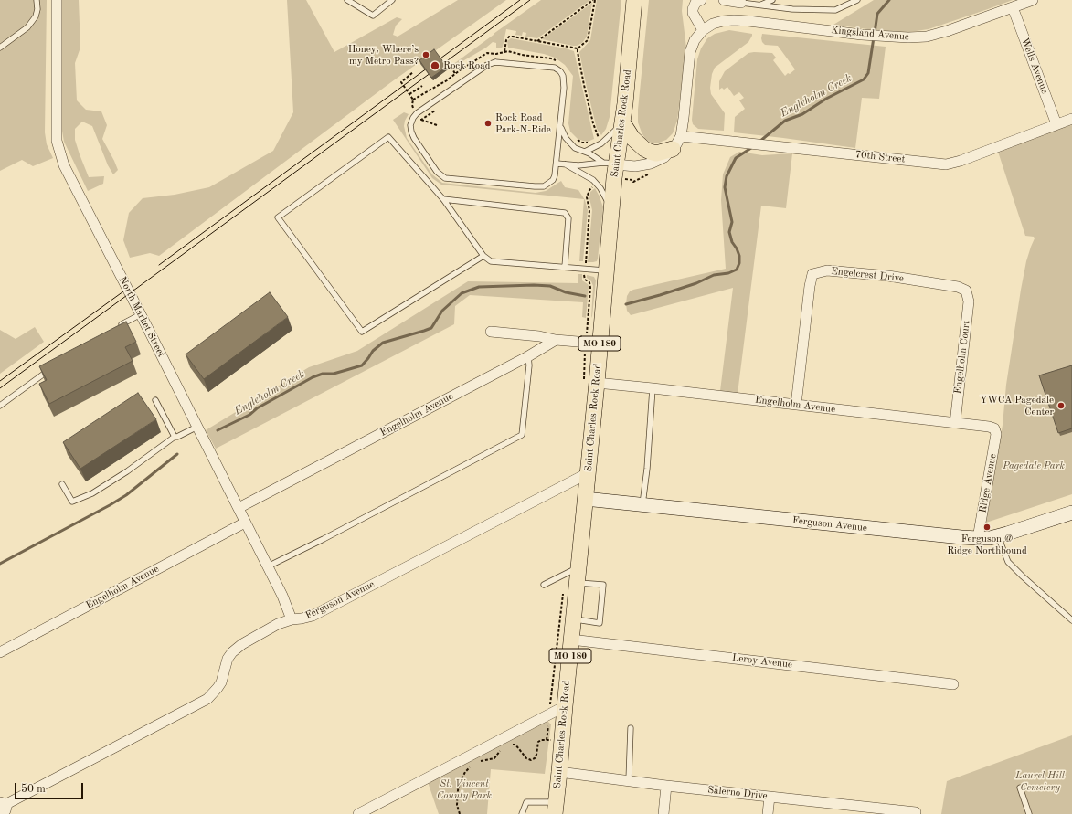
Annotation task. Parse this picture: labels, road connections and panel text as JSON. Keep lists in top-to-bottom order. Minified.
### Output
{"streets":{"main road":["Saint Charles Rock Road","MO 180"],"street":["Kingsland Avenue","Wells Avenue","70th Street","Engelcrest Drive","North Market Street","Engelholm Court","Engelholm Avenue","Ridge Avenue","Ferguson Avenue","Leroy Avenue","Salerno Drive"]},"crossings":[["Kingsland Avenue","Wells Avenue"],["Kingsland Avenue","Saint Charles Rock Road"],["Kingsland Avenue","70th Street"],["Wells Avenue","70th Street"],["Saint Charles Rock Road","Engelholm Avenue"],["Saint Charles Rock Road","Ferguson Avenue"],["Saint Charles Rock Road","Leroy Avenue"],["Saint Charles Rock Road","Salerno Drive"],["Engelcrest Drive","Engelholm Court"],["Engelcrest Drive","Engelholm Avenue"],["North Market Street","Engelholm Avenue"],["North Market Street","Ferguson Avenue"],["Engelholm Court","Engelholm Avenue"],["Engelholm Avenue","Ridge Avenue"],["Ridge Avenue","Ferguson Avenue"]],"water":["Engleholm Creek"],"parks":["Pagedale Park","Laurel Hill Cemetery","St. Vincent County Park"],"places":["Honey, Where’s my Metro Pass?","Rock Road","Rock Road Park-N-Ride","YWCA Pagedale Center","Ferguson @ Ridge Northbound"],"scale_bar":"50 m"}
